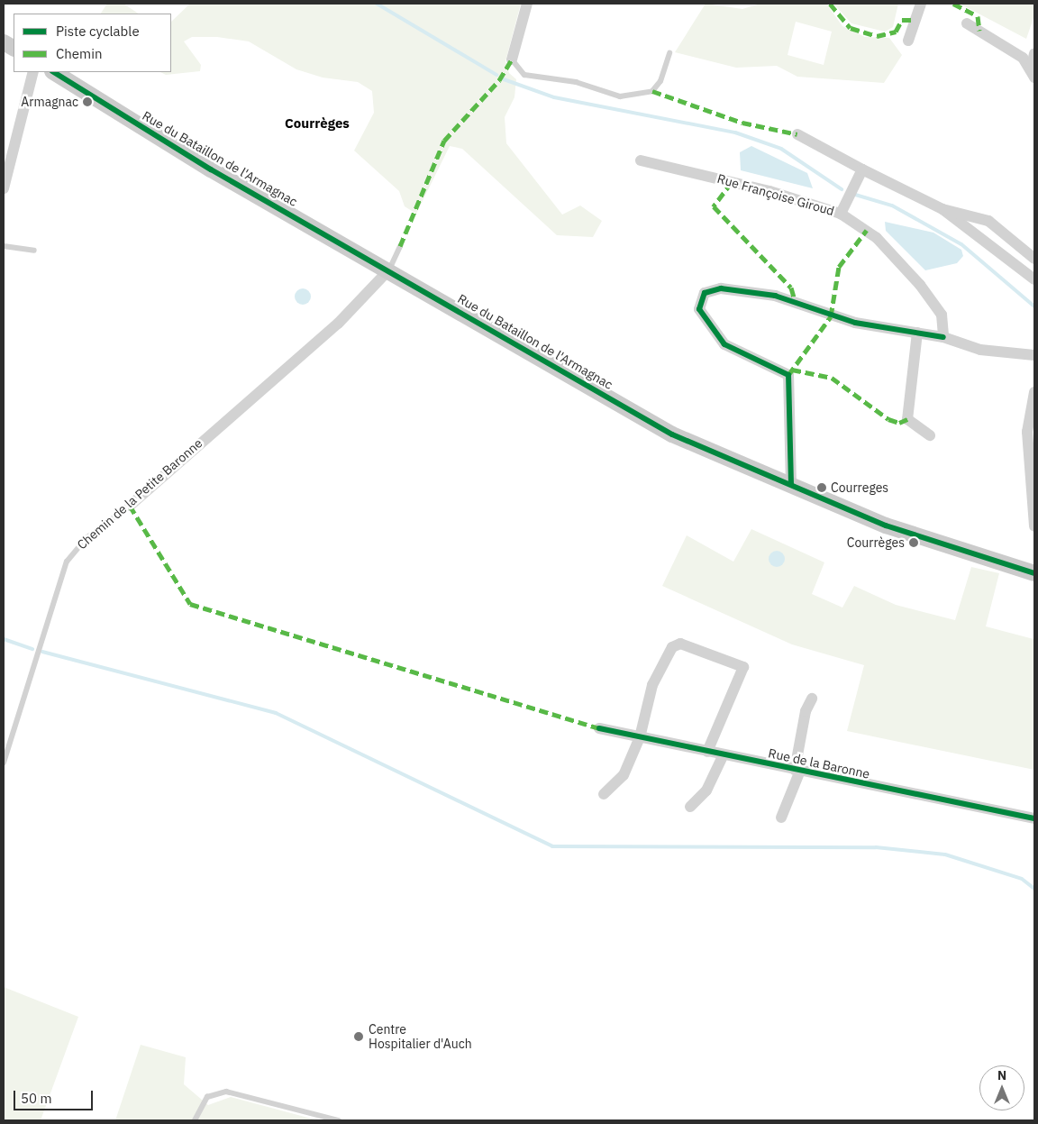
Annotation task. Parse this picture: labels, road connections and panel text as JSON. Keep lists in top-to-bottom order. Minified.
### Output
{"streets":{"street":["Rue du Bataillon de l'Armagnac","Rue Françoise Giroud","Chemin de la Petite Baronne","Rue de la Baronne"]},"crossings":[["Rue du Bataillon de l'Armagnac","Chemin de la Petite Baronne"]],"districts":["Courrèges"],"places":["Armagnac","Courreges","Courrèges","Centre Hospitalier d'Auch"],"legend":["Piste cyclable","Chemin"],"scale_bar":"50 m","north":"top"}
